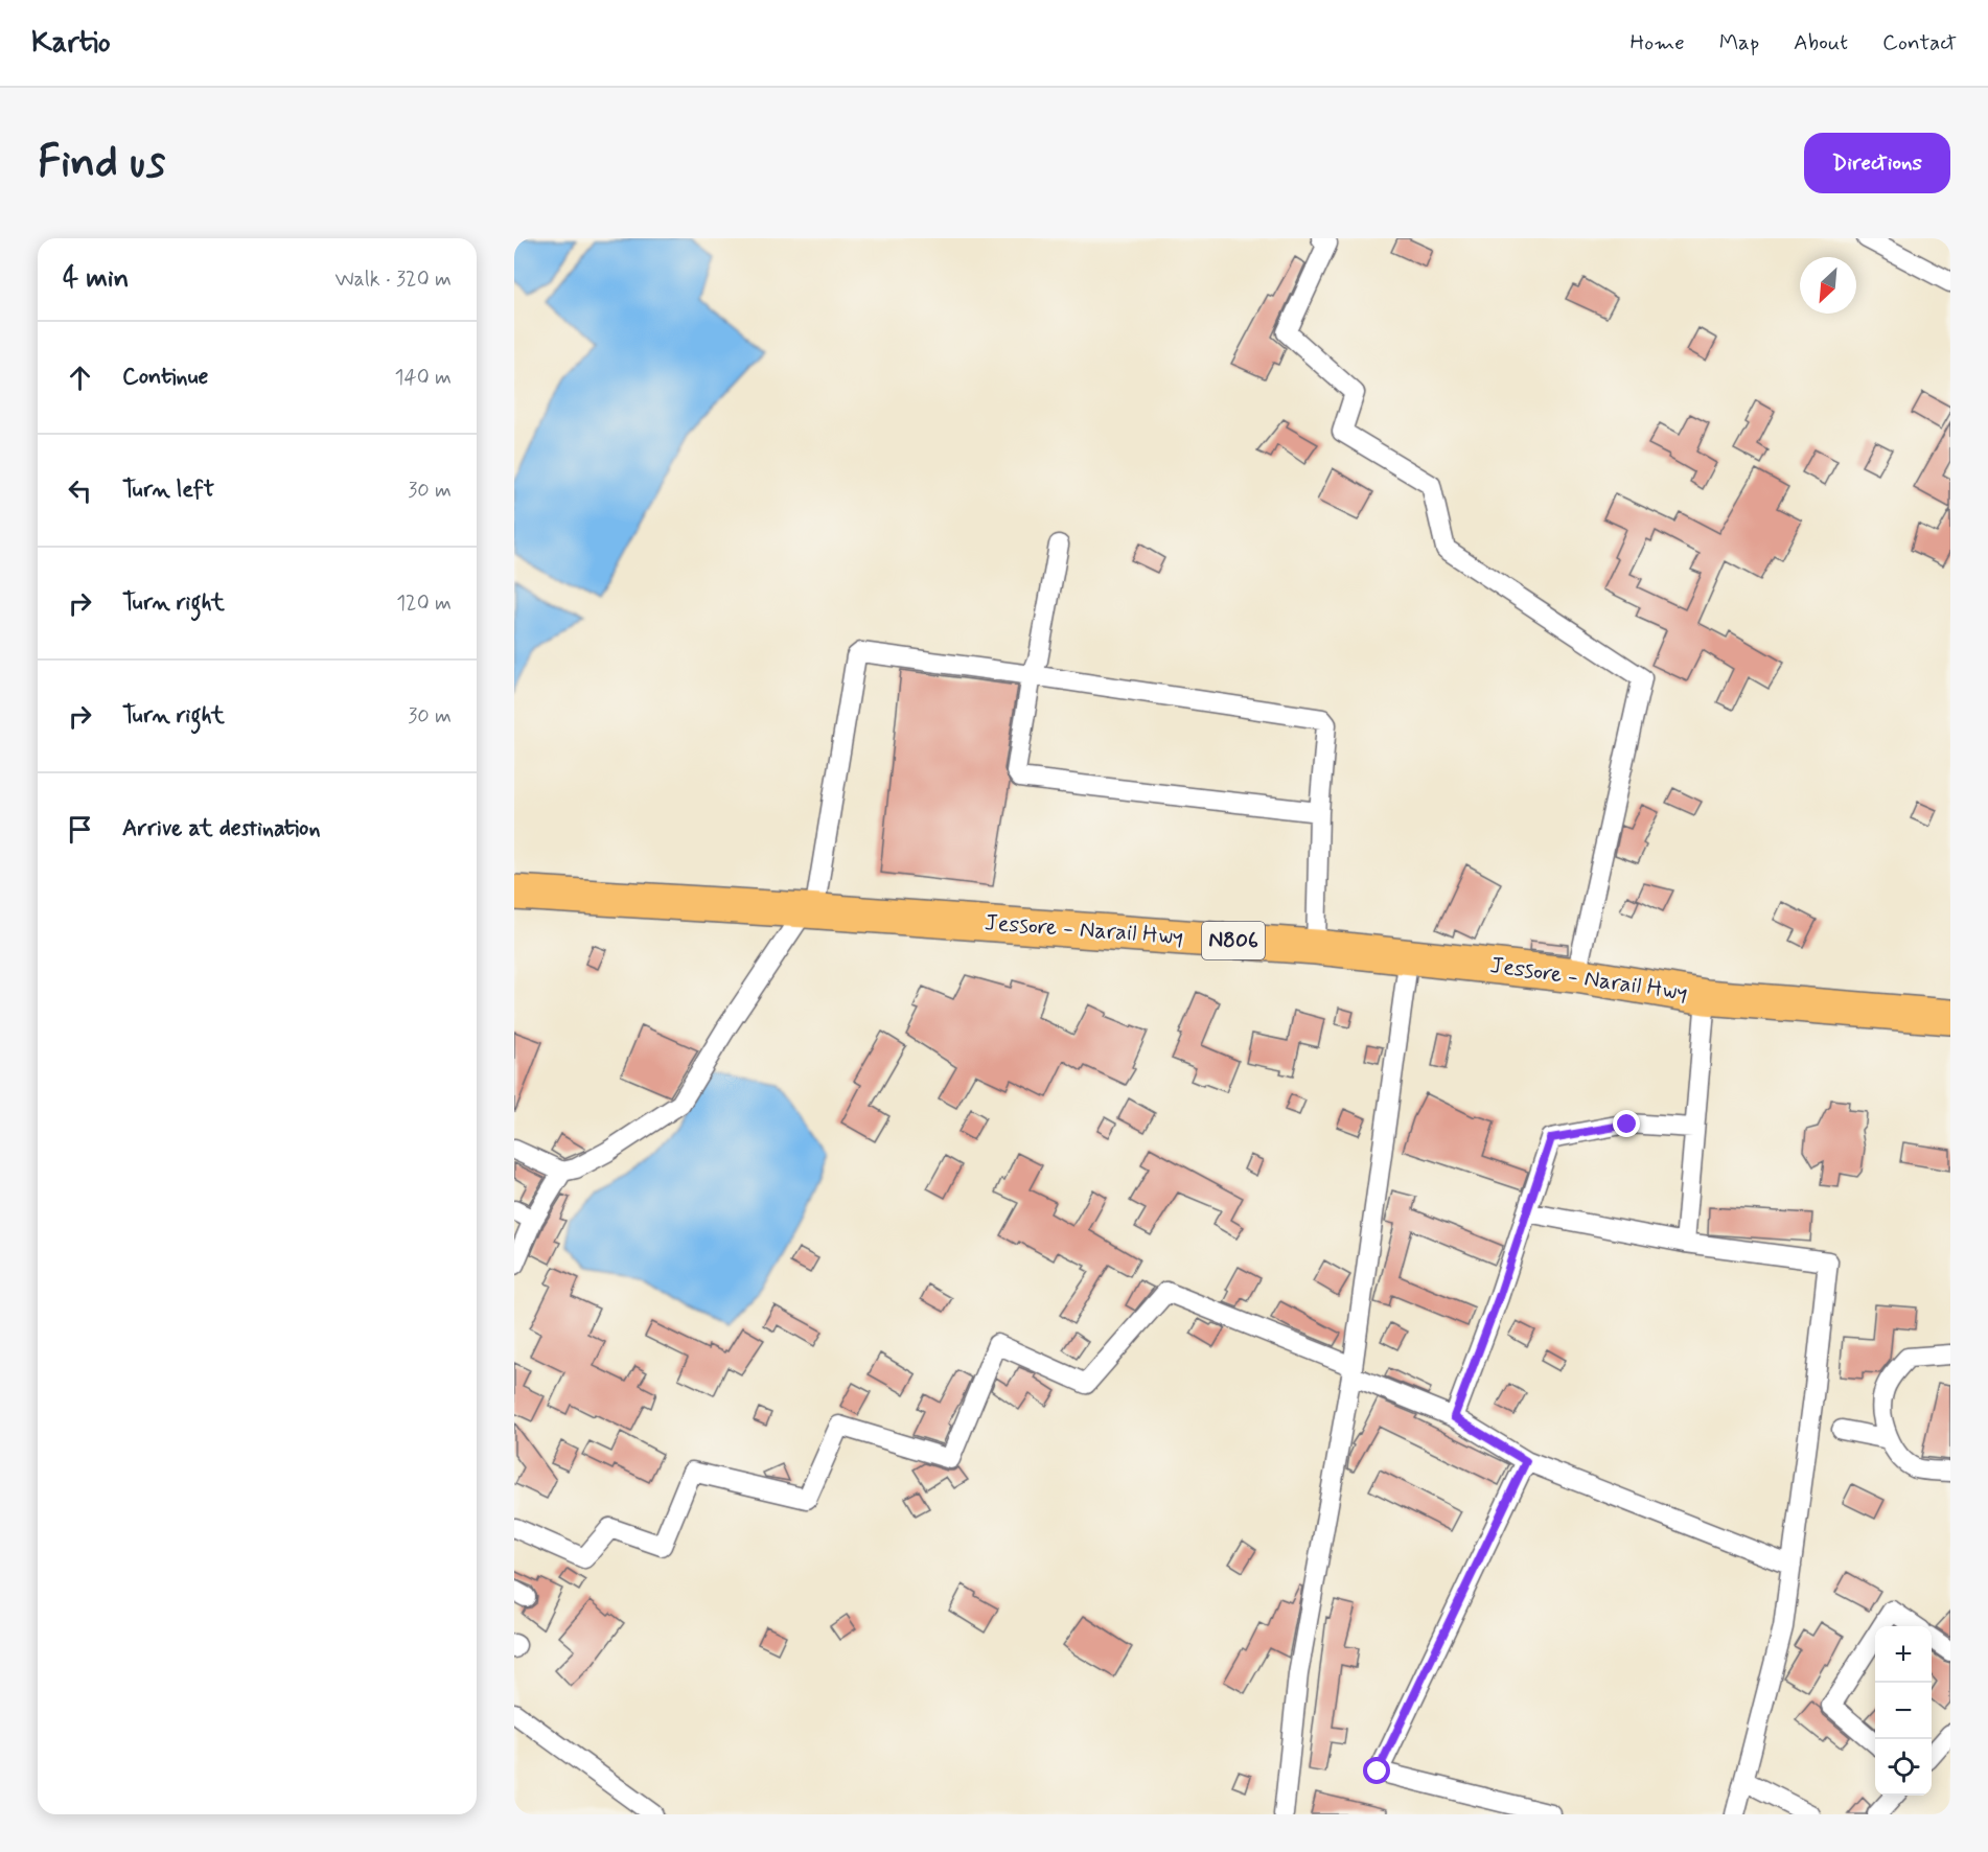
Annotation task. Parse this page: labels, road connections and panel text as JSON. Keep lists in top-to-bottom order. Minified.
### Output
{"streets":{"highway":["Jessore - Narail Hwy","N806"]},"north":"bottom left","page":{"header":"Kartio","nav":["Home","Map","About","Contact"],"buttons":"Directions","title":"Find us","heading":["4 min","Walk · 320 m"],"list":[["Continue","140 m"],["Turn left","30 m"],["Turn right","120 m"],["Turn right","30 m"],"Arrive at destination"],"map_buttons":["+","−"]}}
